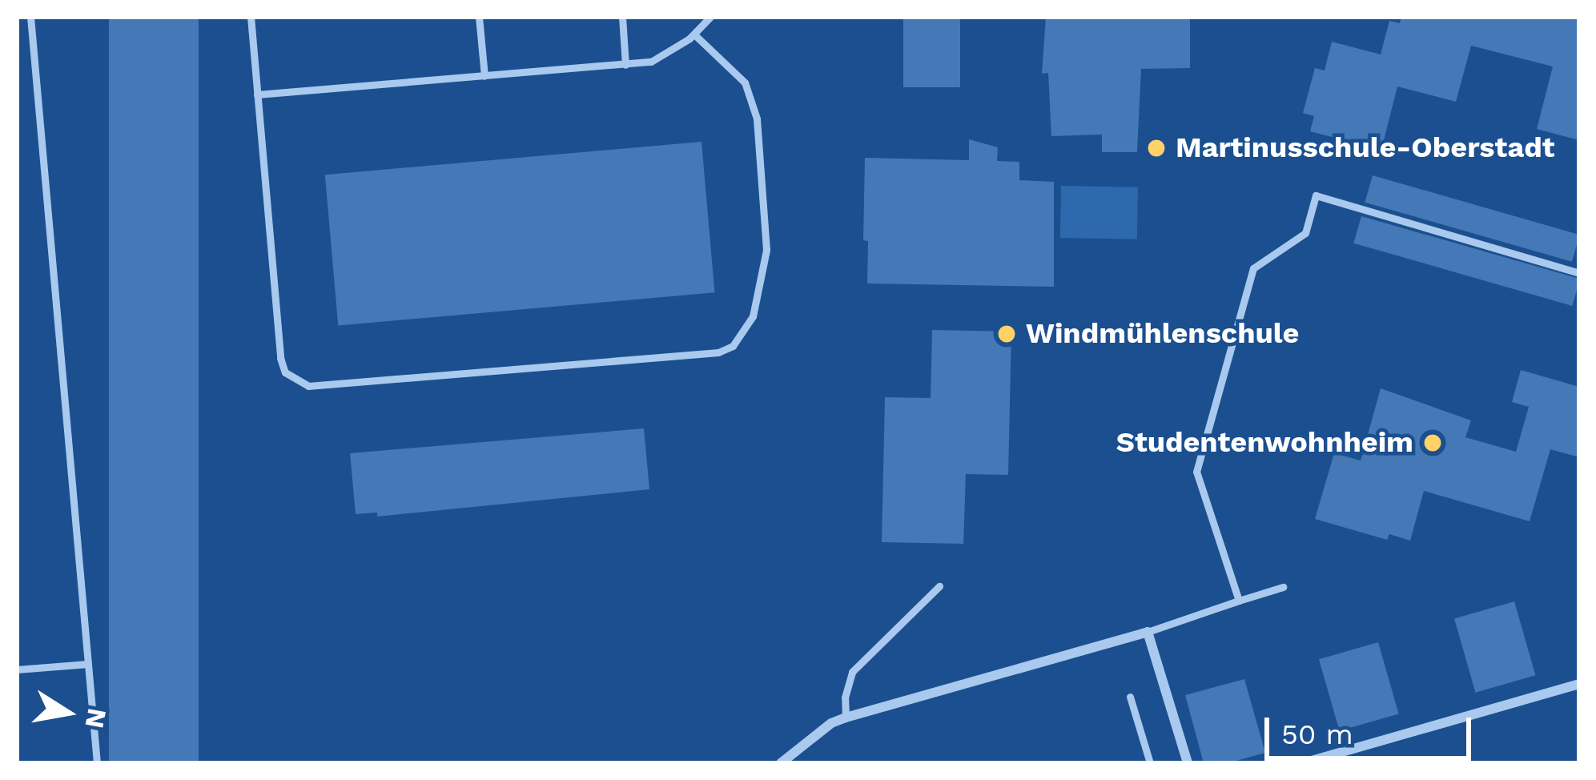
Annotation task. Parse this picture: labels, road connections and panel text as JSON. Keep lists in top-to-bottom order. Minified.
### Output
{"places":["Martinusschule-Oberstadt","Windmühlenschule","Studentenwohnheim"],"scale_bar":"50 m","north":"right"}
